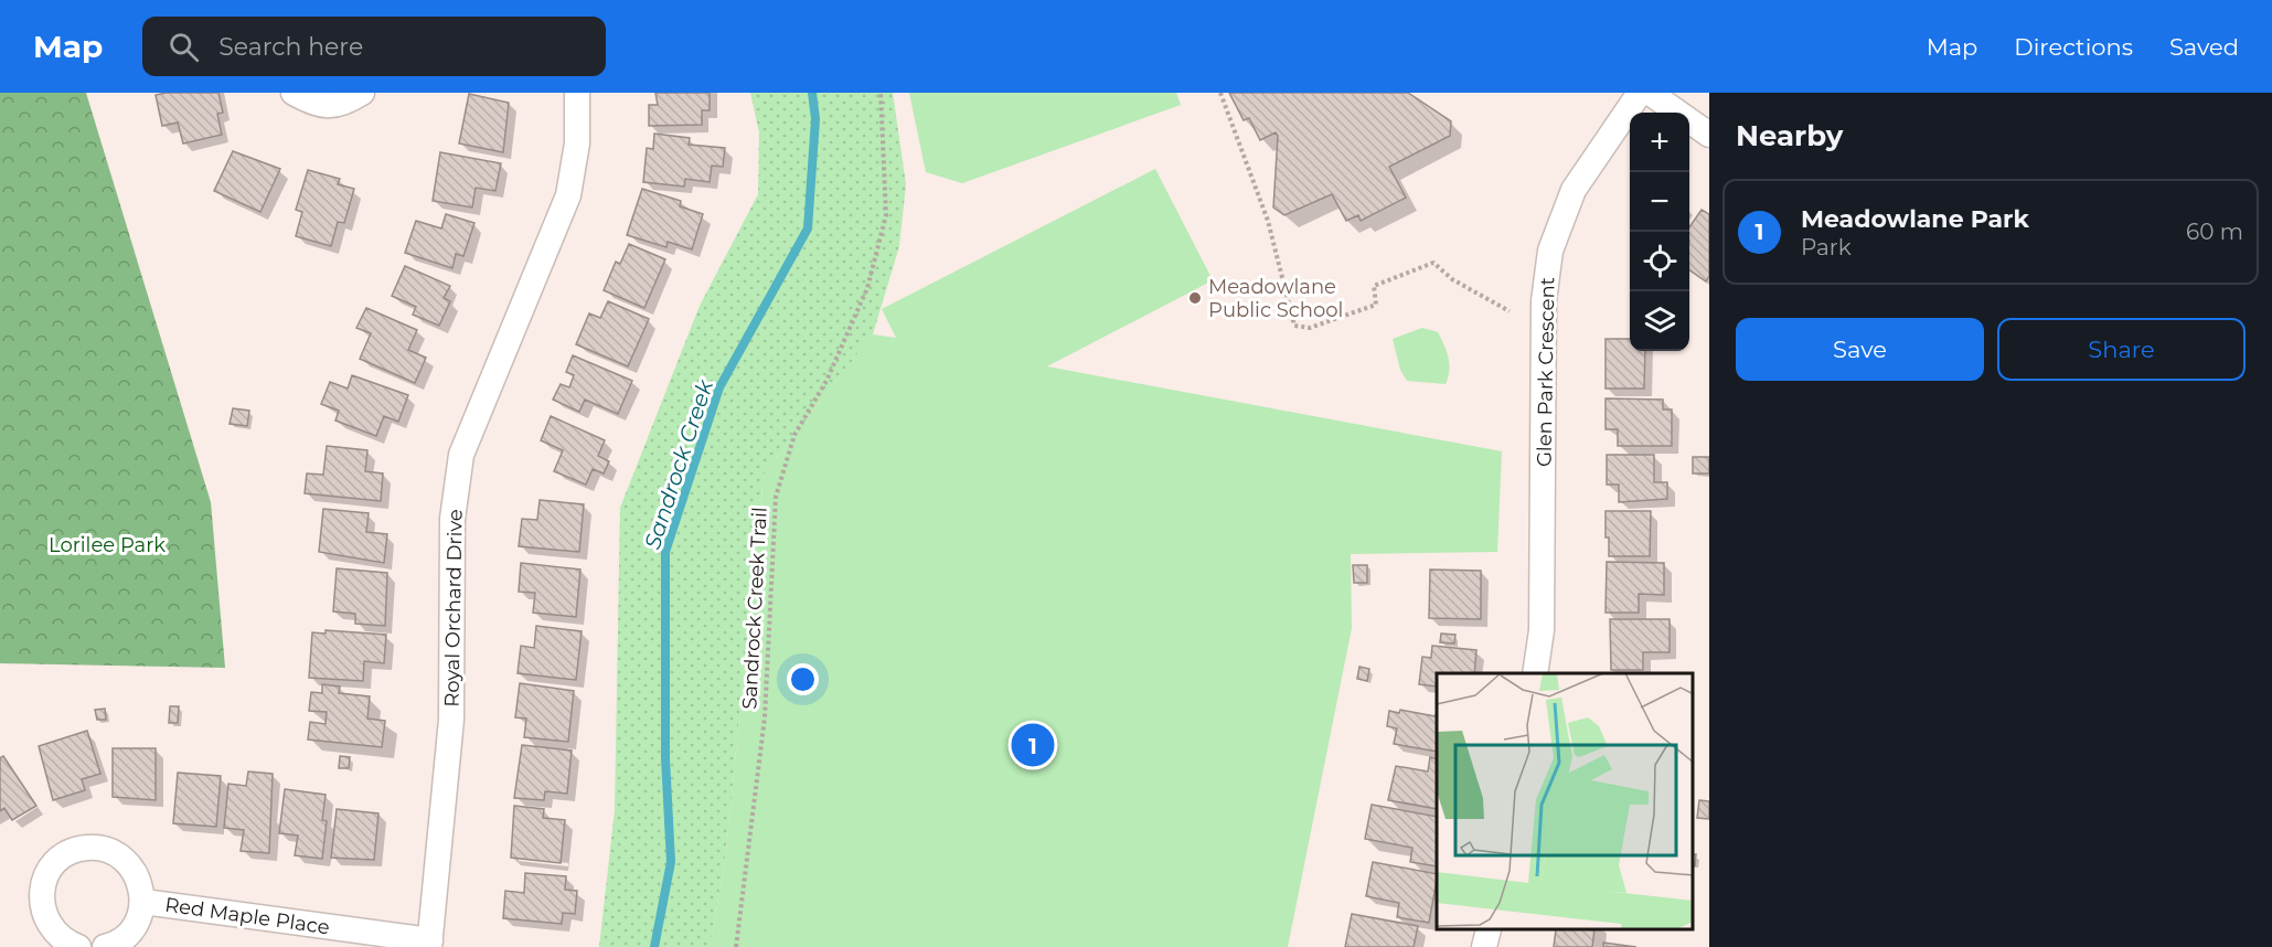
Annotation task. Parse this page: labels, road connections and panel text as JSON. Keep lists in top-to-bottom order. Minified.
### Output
{"streets":{"street":["Glen Park Crescent","Royal Orchard Drive","Red Maple Place"],"path":["Sandrock Creek Trail"]},"crossings":[["Royal Orchard Drive","Red Maple Place"]],"water":["Sandrock Creek"],"parks":["Lorilee Park"],"places":["Meadowlane Public School"],"page":{"header":"Map","search":"Search here","nav":["Map","Directions","Saved"],"heading":"Nearby","map_buttons":["+","−"],"list":[{"mark":"1","name":"Meadowlane Park","note":"Park","value":"60 m"}],"buttons":["Save","Share"],"pins":"1"}}
